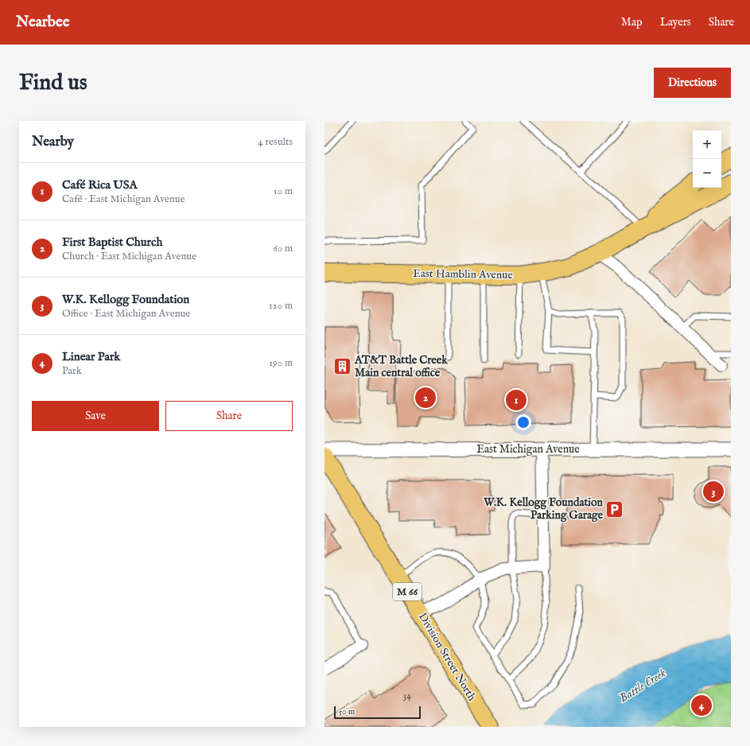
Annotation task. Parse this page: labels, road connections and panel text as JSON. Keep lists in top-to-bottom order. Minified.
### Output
{"streets":{"highway":["East Hamblin Avenue"],"main road":["M 66","Division Street North"],"street":["East Michigan Avenue"]},"water":["Battle Creek"],"places":{"building":["AT&T Battle Creek Main central office"],"parking":["W.K. Kellogg Foundation Parking Garage"]},"house_numbers":["34"],"scale_bar":"50 m","page":{"header":"Nearbee","nav":["Map","Layers","Share"],"buttons":["Directions",["Save","Share"]],"title":"Find us","heading":["Nearby","4 results"],"map_buttons":["+","−"],"list":[{"mark":"1","name":"Café Rica USA","note":"Café · East Michigan Avenue","value":"10 m"},{"mark":"2","name":"First Baptist Church","note":"Church · East Michigan Avenue","value":"60 m"},{"mark":"3","name":"W.K. Kellogg Foundation","note":"Office · East Michigan Avenue","value":"120 m"},{"mark":"4","name":"Linear Park","note":"Park","value":"190 m"}],"pins":["2","1","3","4"],"scale":"50 m"}}
